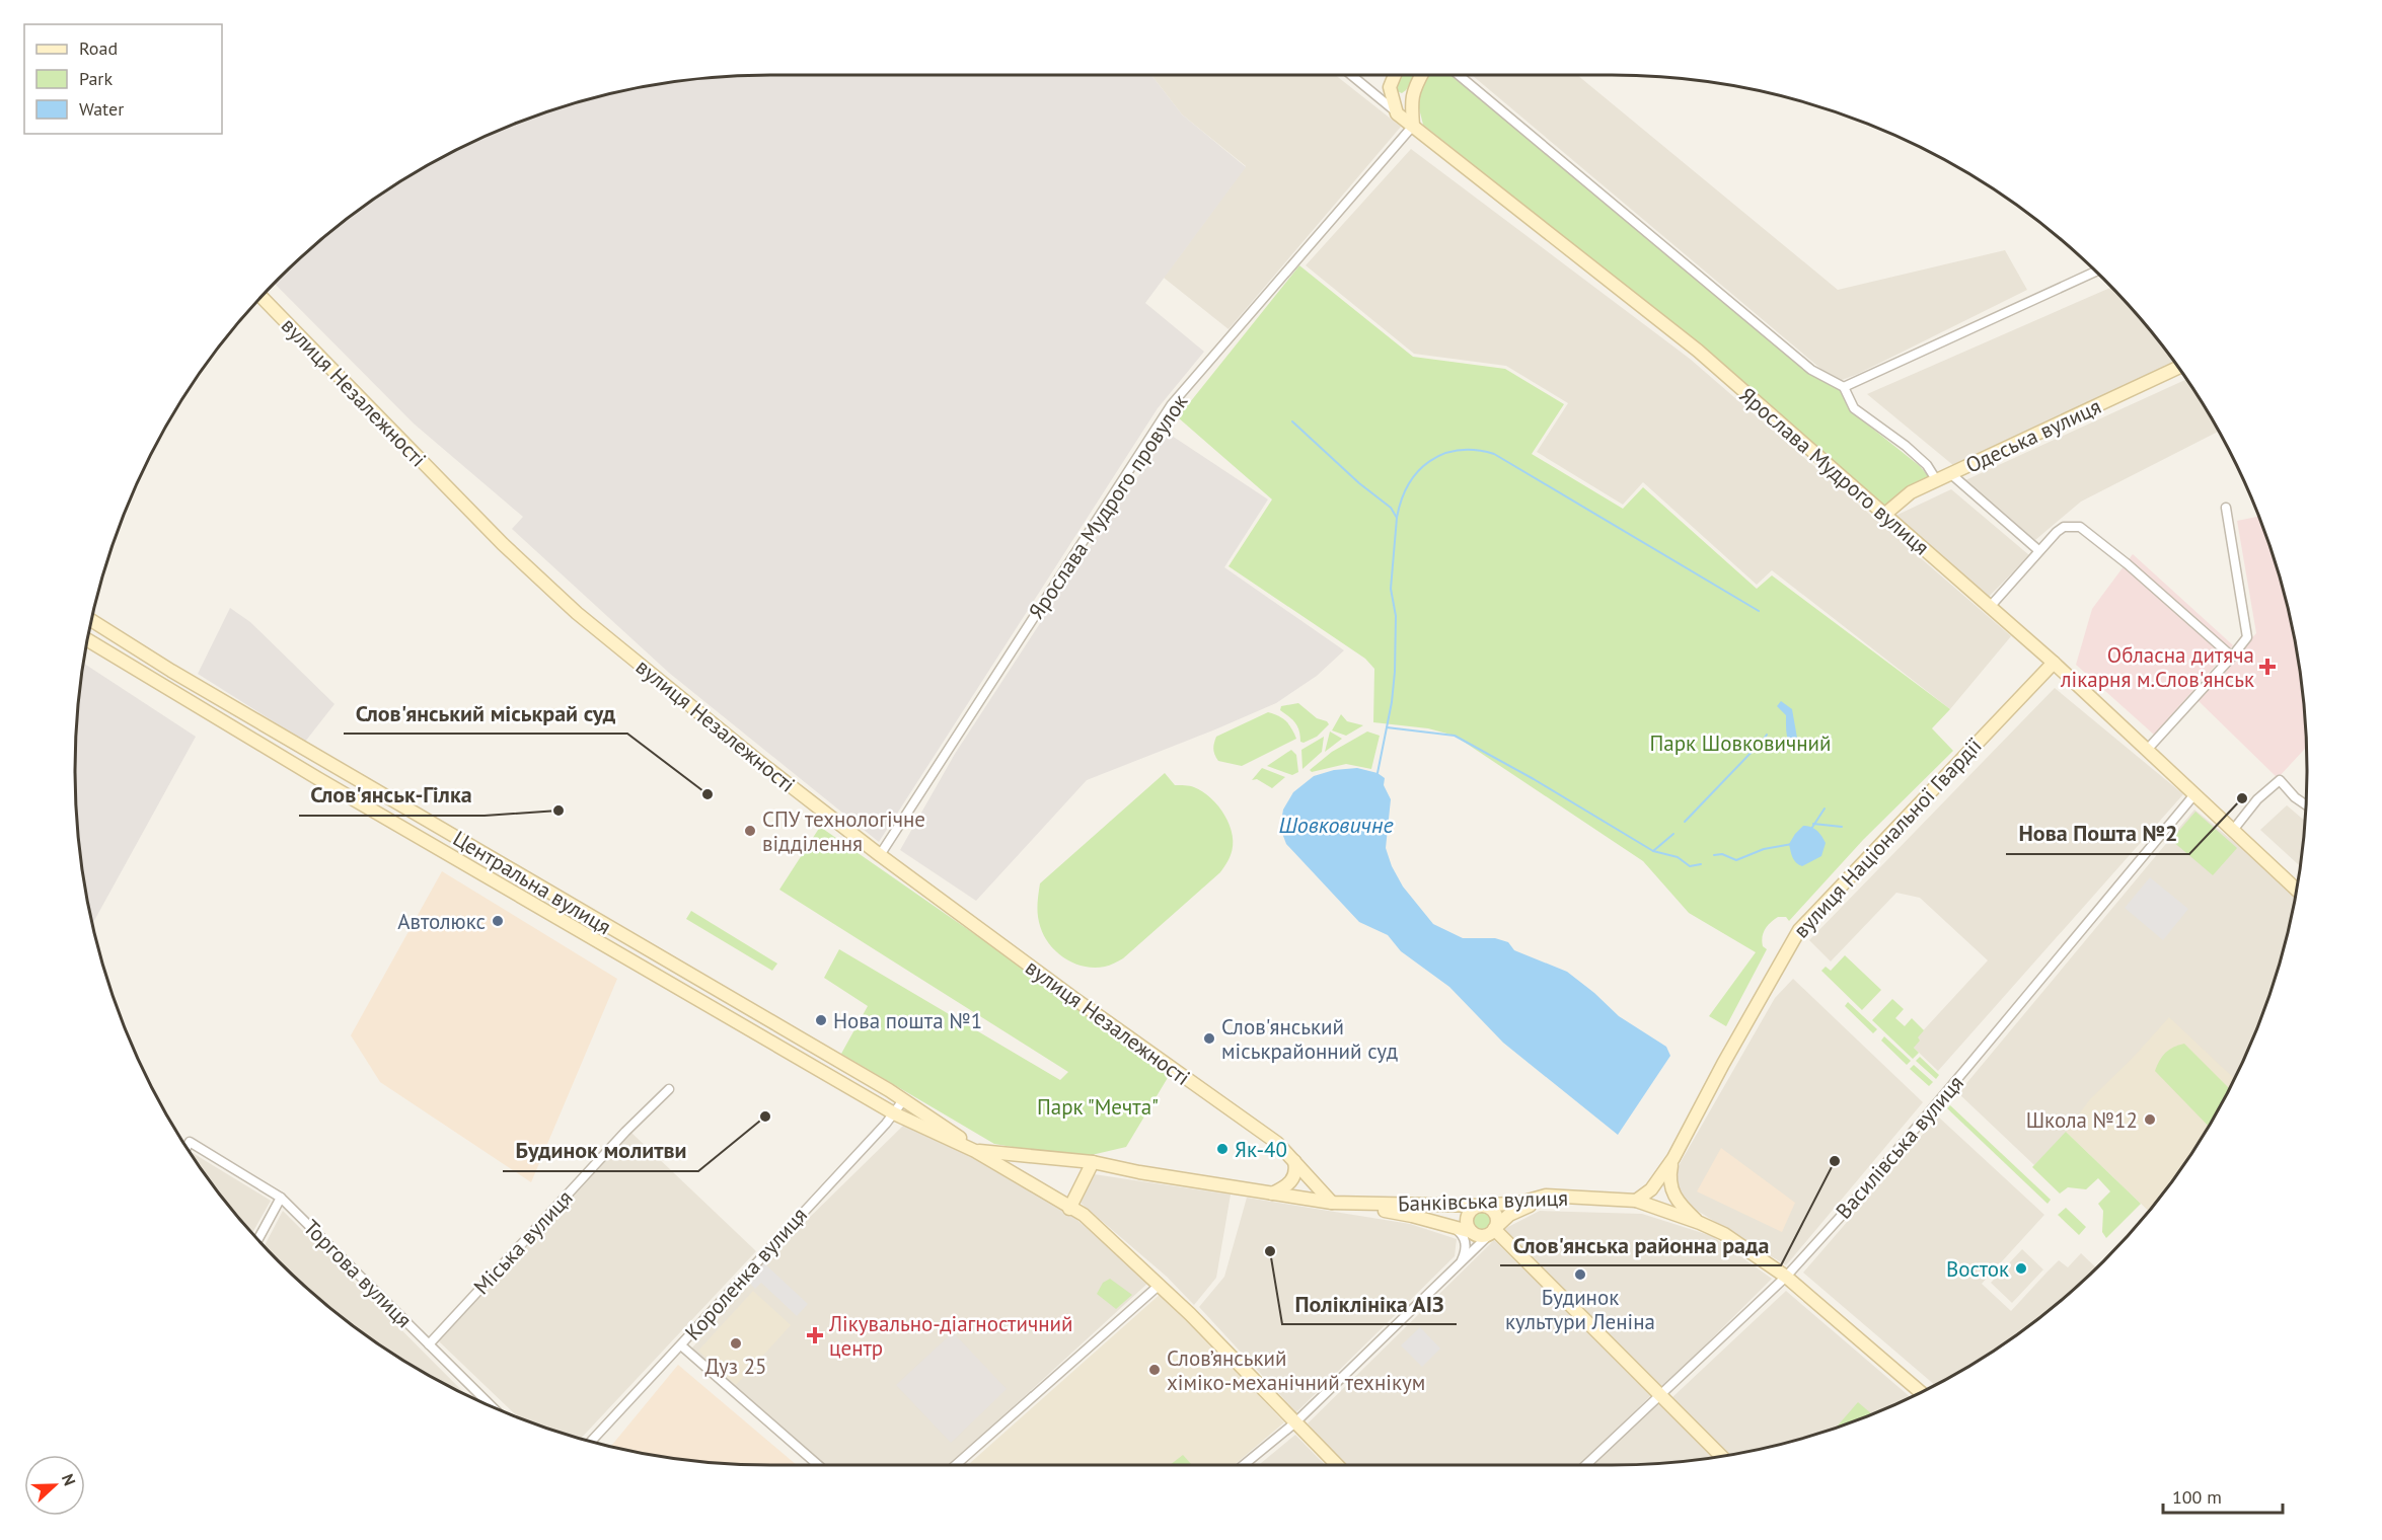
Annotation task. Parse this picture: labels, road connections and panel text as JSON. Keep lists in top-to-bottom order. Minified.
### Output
{"streets":{"street":["вулиця Незалежності","Одеська вулиця","Ярослава Мудрого вулиця","Ярослава Мудрого провулок","вулиця Національної Гвардії","Центральна вулиця","Василівська вулиця","Банківська вулиця","Міська вулиця","Торгова вулиця","Короленка вулиця"]},"crossings":[["вулиця Незалежності","Ярослава Мудрого провулок"],["вулиця Незалежності","Банківська вулиця"],["Одеська вулиця","Ярослава Мудрого вулиця"],["Ярослава Мудрого вулиця","Ярослава Мудрого провулок"],["Ярослава Мудрого вулиця","вулиця Національної Гвардії"],["Ярослава Мудрого вулиця","Василівська вулиця"],["Центральна вулиця","Банківська вулиця"],["Центральна вулиця","Короленка вулиця"],["Василівська вулиця","Банківська вулиця"],["Міська вулиця","Торгова вулиця"]],"water":["Шовковичне"],"parks":["Парк Шовковичний","Парк \"Мечта\""],"places":{"health":["Обласна дитяча лікарня м.Слов'янськ","Лікувально-діагностичний центр"],"other":["Слов'янський міськрай суд","Нова Пошта №2","Слов'янськ-Гілка","СПУ технологічне відділення","Автолюкс","Нова пошта №1","Слов'янський міськрайонний суд","Будинок молитви","Школа №12","Як-40","Слов'янська районна рада","Поліклініка АІЗ","Восток","Будинок культури Леніна","Дуз 25","Слов’янський хіміко-механічний технікум"]},"legend":["Road","Park","Water"],"scale_bar":"100 m","north":"right"}
